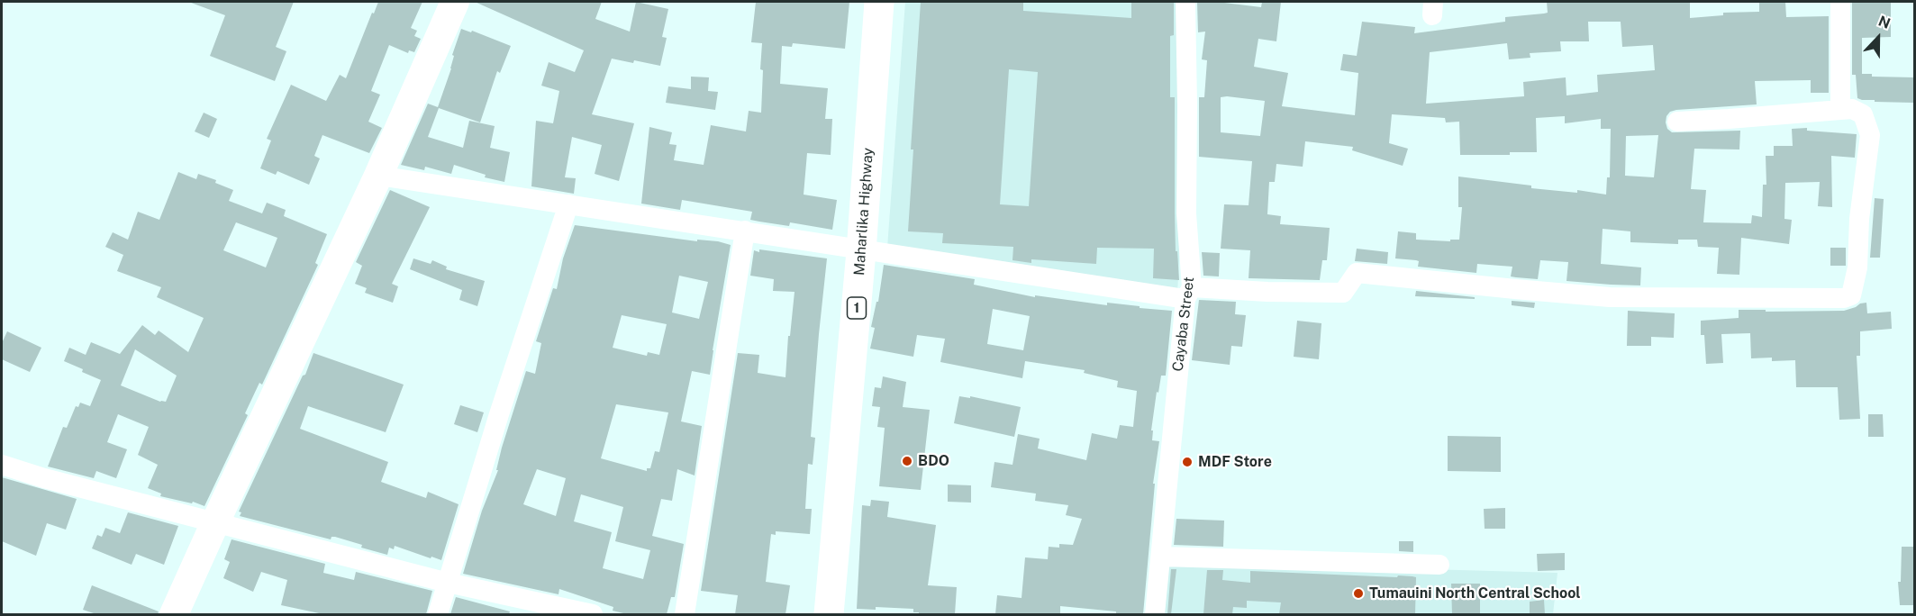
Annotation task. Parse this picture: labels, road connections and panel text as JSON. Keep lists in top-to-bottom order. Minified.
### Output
{"streets":{"main road":["Maharlika Highway","1"],"street":["Cayaba Street"]},"places":["BDO","MDF Store","Tumauini North Central School"],"north":"top"}
